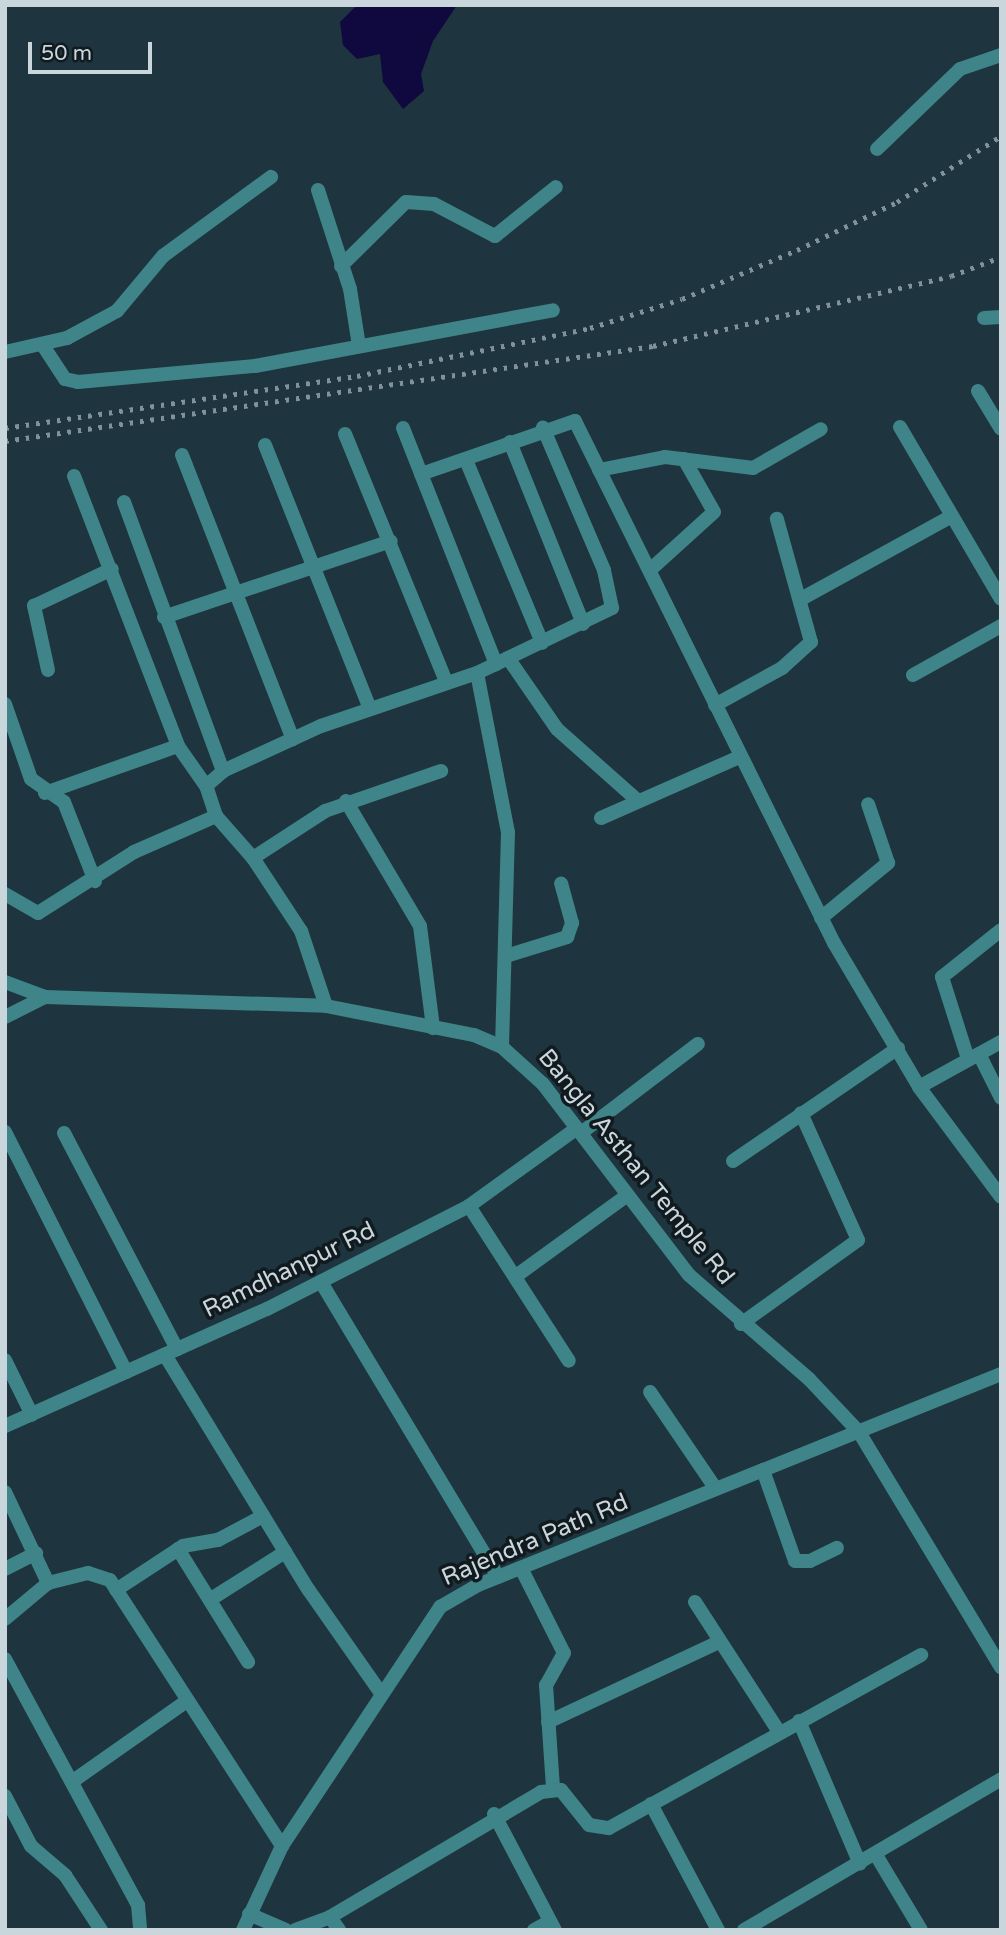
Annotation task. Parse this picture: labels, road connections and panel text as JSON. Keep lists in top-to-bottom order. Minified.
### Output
{"streets":{"street":["Bangla Asthan Temple Rd","Ramdhanpur Rd","Rajendra Path Rd"]},"crossings":[["Bangla Asthan Temple Rd","Ramdhanpur Rd"],["Bangla Asthan Temple Rd","Rajendra Path Rd"]],"scale_bar":"50 m"}
